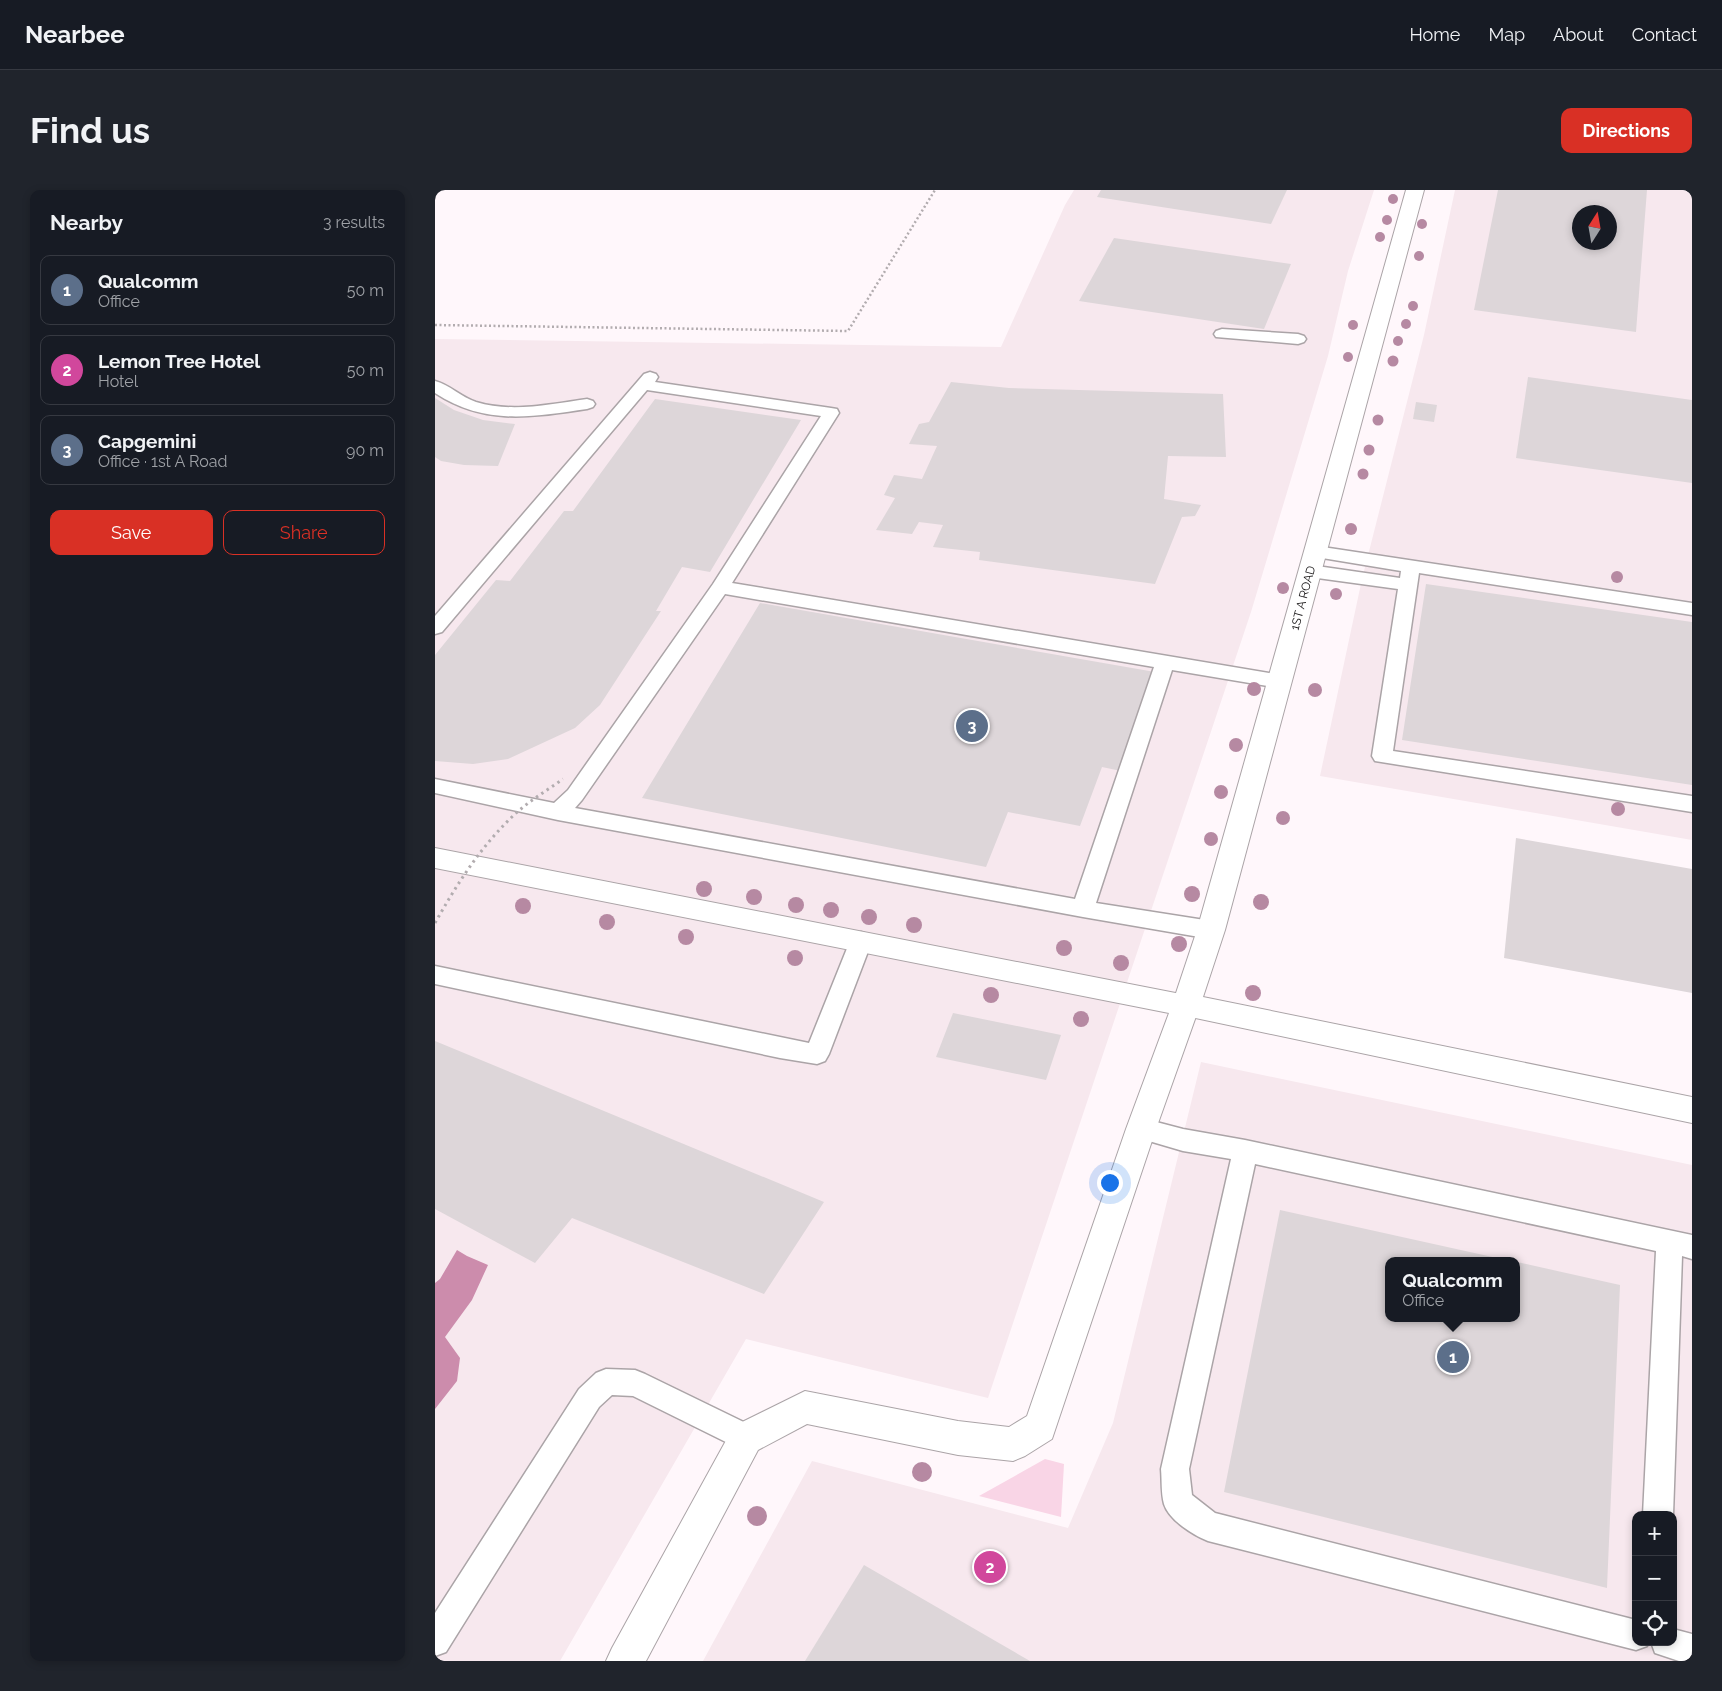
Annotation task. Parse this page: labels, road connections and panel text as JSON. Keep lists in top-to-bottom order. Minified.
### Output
{"streets":{"street":["1ST A ROAD"]},"north":"top","page":{"header":"Nearbee","nav":["Home","Map","About","Contact"],"buttons":["Directions",["Save","Share"]],"title":"Find us","heading":["Nearby","3 results"],"list":[{"mark":"1","name":"Qualcomm","note":"Office","value":"50 m"},{"mark":"2","name":"Lemon Tree Hotel","note":"Hotel","value":"50 m"},{"mark":"3","name":"Capgemini","note":"Office · 1st A Road","value":"90 m"}],"pins":["3","1","2"],"popup":["Qualcomm","Office"],"map_buttons":["+","−"]}}
